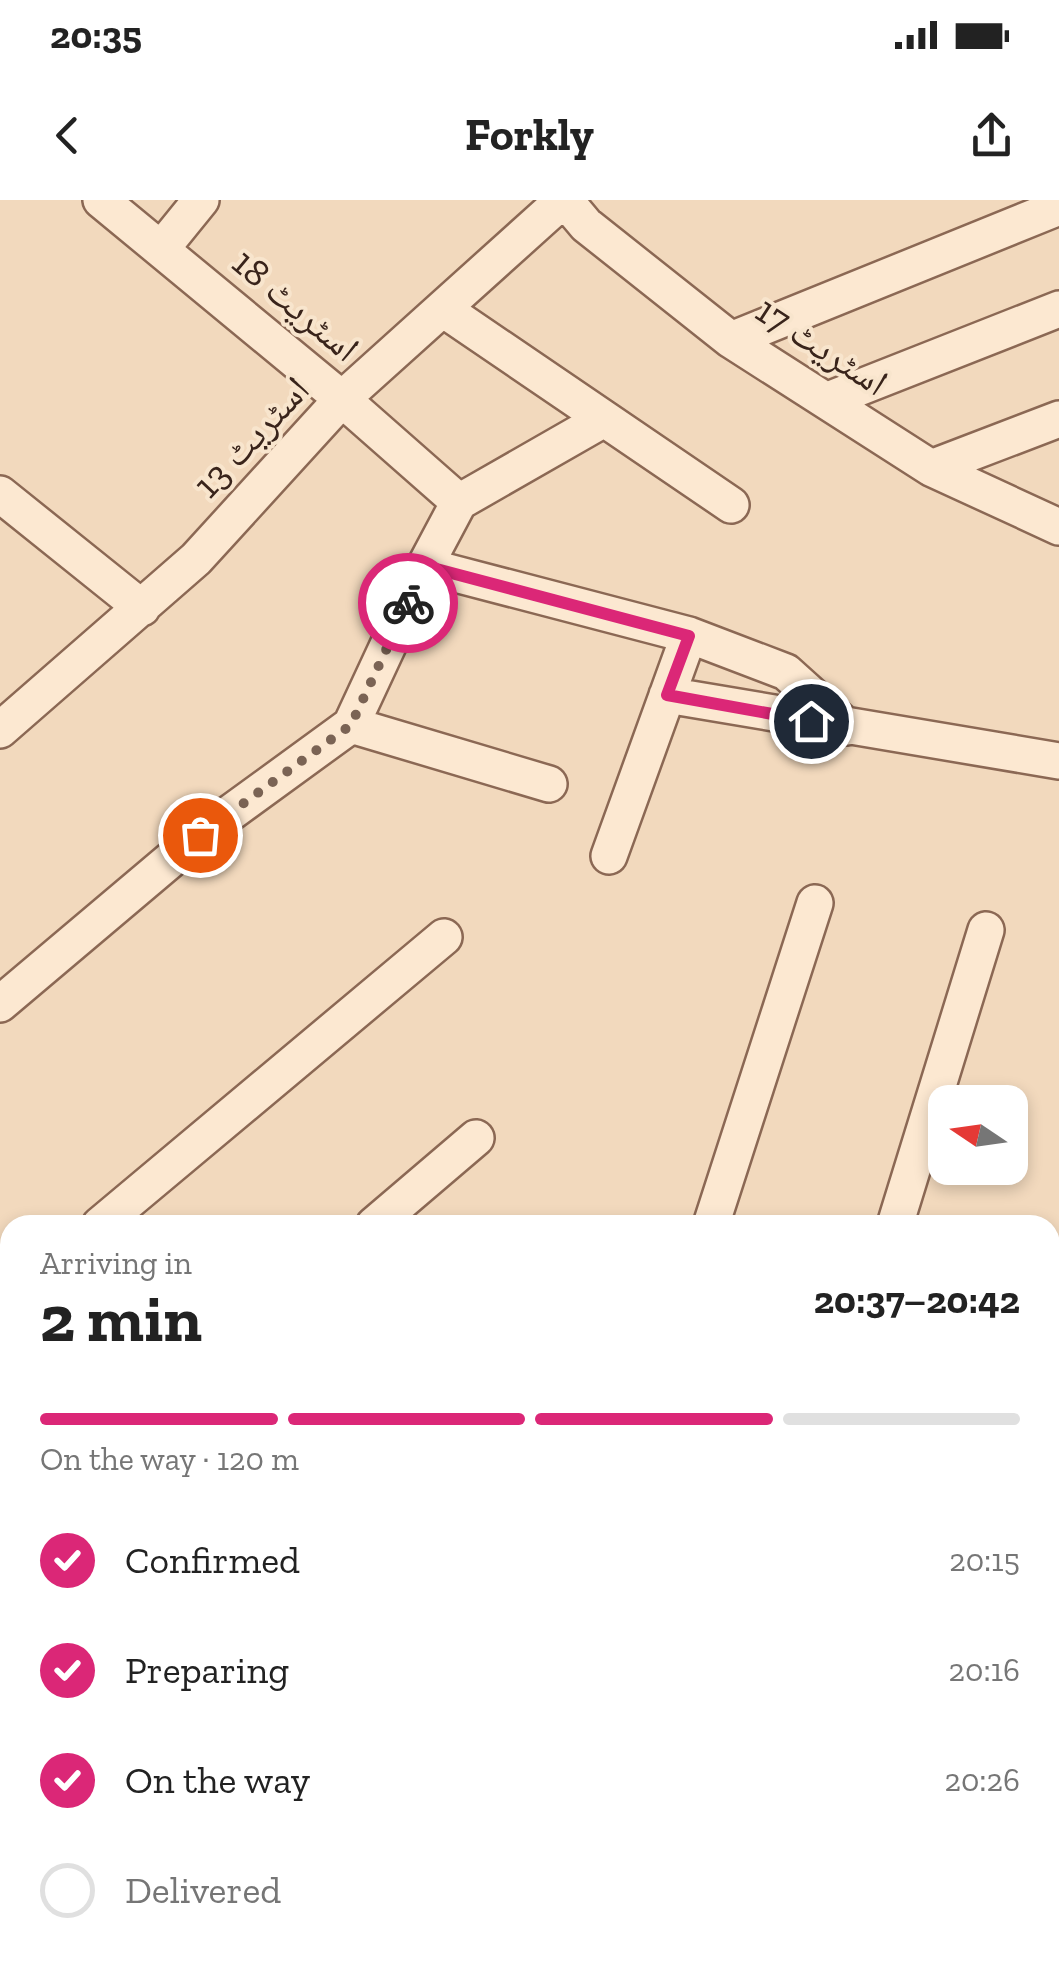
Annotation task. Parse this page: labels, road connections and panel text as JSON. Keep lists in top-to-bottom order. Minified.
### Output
{"streets":{"street":["اسٹریٹ 18","اسٹریٹ 17","اسٹریٹ 13"]},"crossings":[["اسٹریٹ 18","اسٹریٹ 13"],["اسٹریٹ 17","اسٹریٹ 13"]],"north":"left","page":{"status":"20:35","header":"Forkly","heading":["2 min","Arriving in","20:37–20:42"],"bar":"On the way · 120 m","list":[["Confirmed","20:15"],["Preparing","20:16"],["On the way","20:26"],"Delivered"]}}
